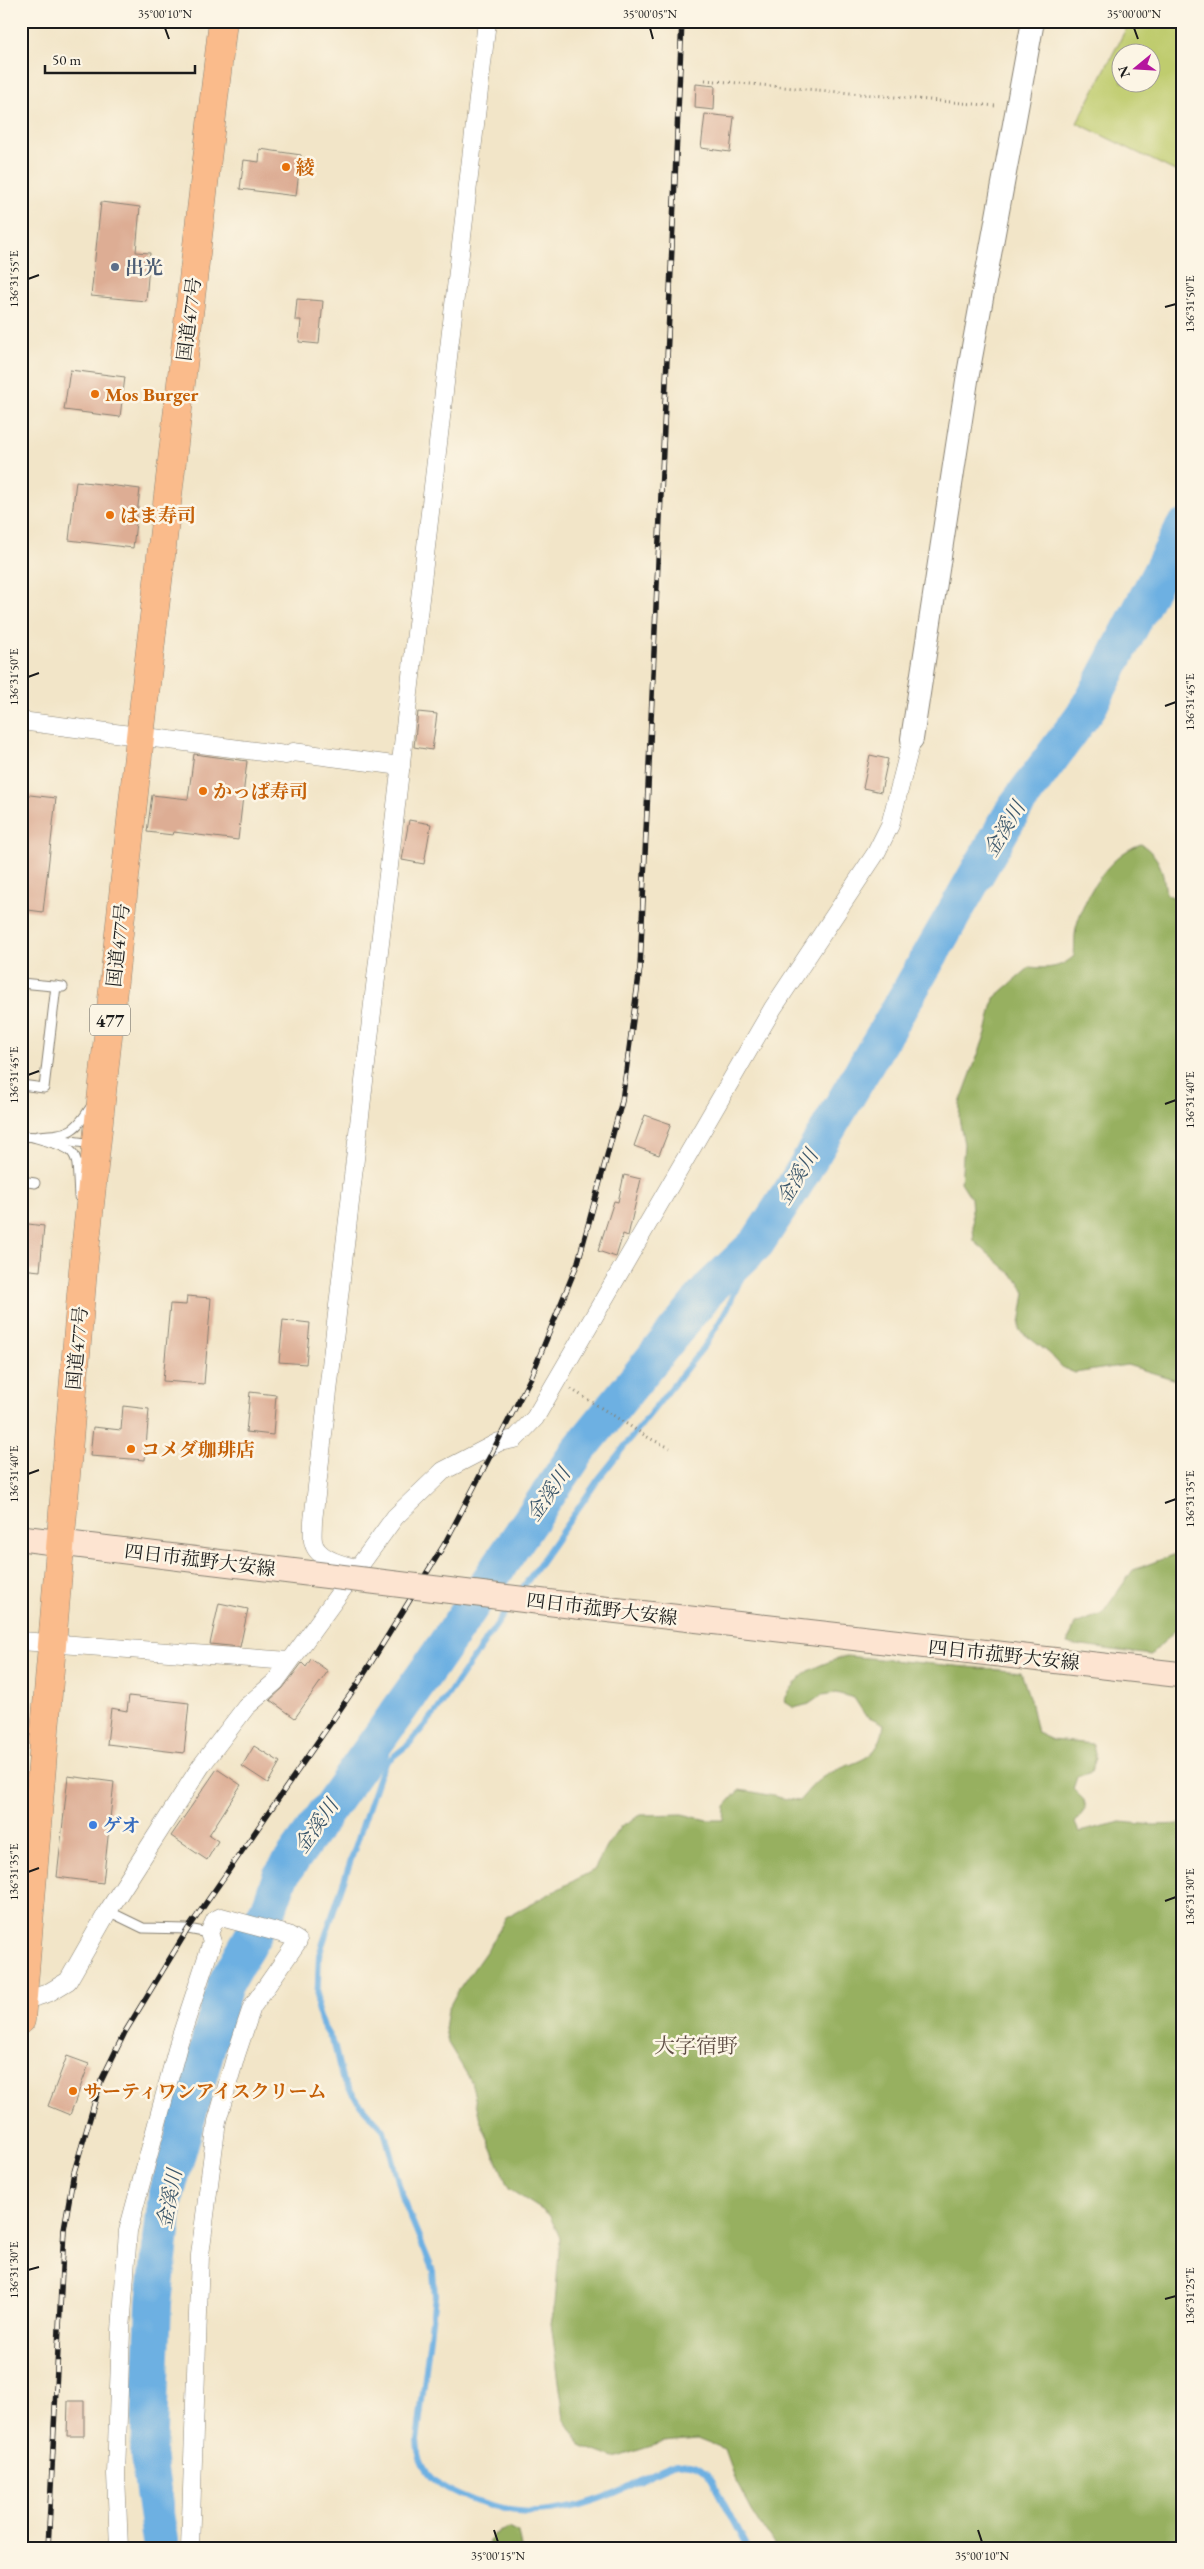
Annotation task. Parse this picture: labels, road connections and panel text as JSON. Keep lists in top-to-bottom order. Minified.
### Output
{"streets":{"highway":["国道477号","477"],"main road":["四日市菰野大安線"]},"crossings":[["国道477号","四日市菰野大安線"]],"districts":["大字宿野"],"water":["金溪川"],"places":["綾","出光","Mos Burger","はま寿司","かっぱ寿司","コメダ珈琲店","ゲオ","サーティワンアイスクリーム"],"scale_bar":"50 m","north":"left","coordinates":["35°00'10\"N","35°00'05\"N","35°00'00\"N","136°31'55\"E","136°31'50\"E","136°31'45\"E","136°31'40\"E","136°31'35\"E","136°31'30\"E","136°31'25\"E","35°00'15\"N"]}
